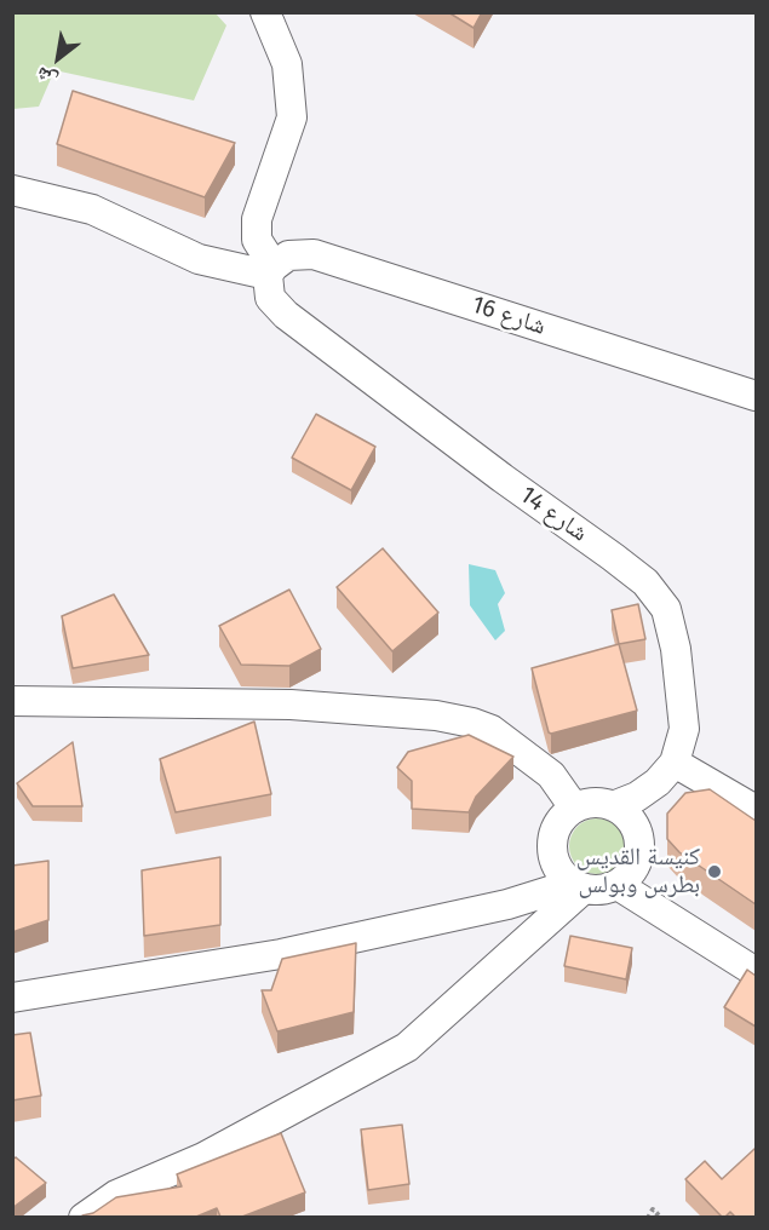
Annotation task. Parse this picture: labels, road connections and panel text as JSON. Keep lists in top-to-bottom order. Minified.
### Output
{"streets":{"street":["شارع 16","شارع 14"]},"crossings":[["شارع 16","شارع 14"]],"places":["كنيسة القديس بطرس وبولس"],"north":"bottom left"}
